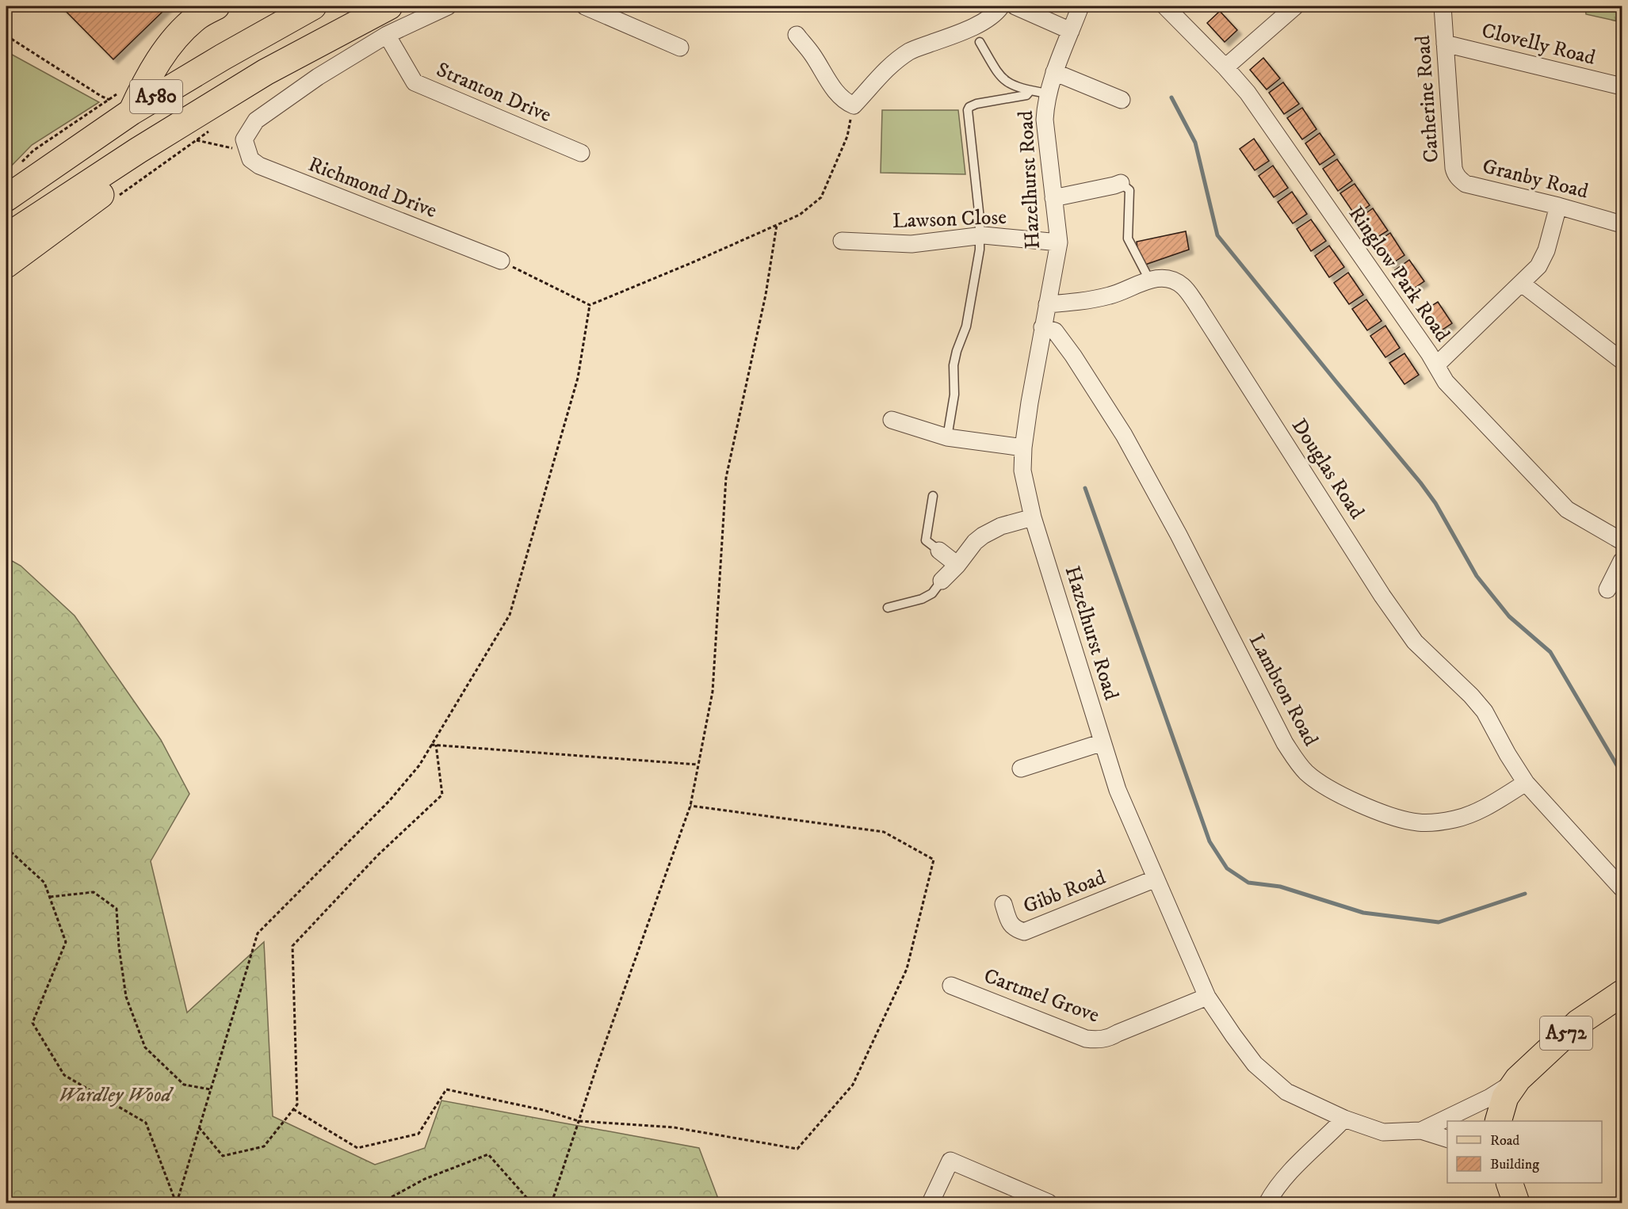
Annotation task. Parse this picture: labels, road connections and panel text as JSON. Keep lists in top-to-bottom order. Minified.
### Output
{"streets":{"main road":["A580","A572"],"street":["Clovelly Road","Stranton Drive","Catherine Road","Granby Road","Hazelhurst Road","Richmond Drive","Lawson Close","Ringlow Park Road","Douglas Road","Lambton Road","Gibb Road","Cartmel Grove"]},"crossings":[["Clovelly Road","Catherine Road"],["Catherine Road","Granby Road"],["Hazelhurst Road","Lawson Close"],["Hazelhurst Road","Douglas Road"],["Hazelhurst Road","Lambton Road"],["Hazelhurst Road","Gibb Road"],["Hazelhurst Road","Cartmel Grove"],["Hazelhurst Road","A572"],["Douglas Road","Lambton Road"]],"parks":["Wardley Wood"],"legend":["Road","Building"]}
